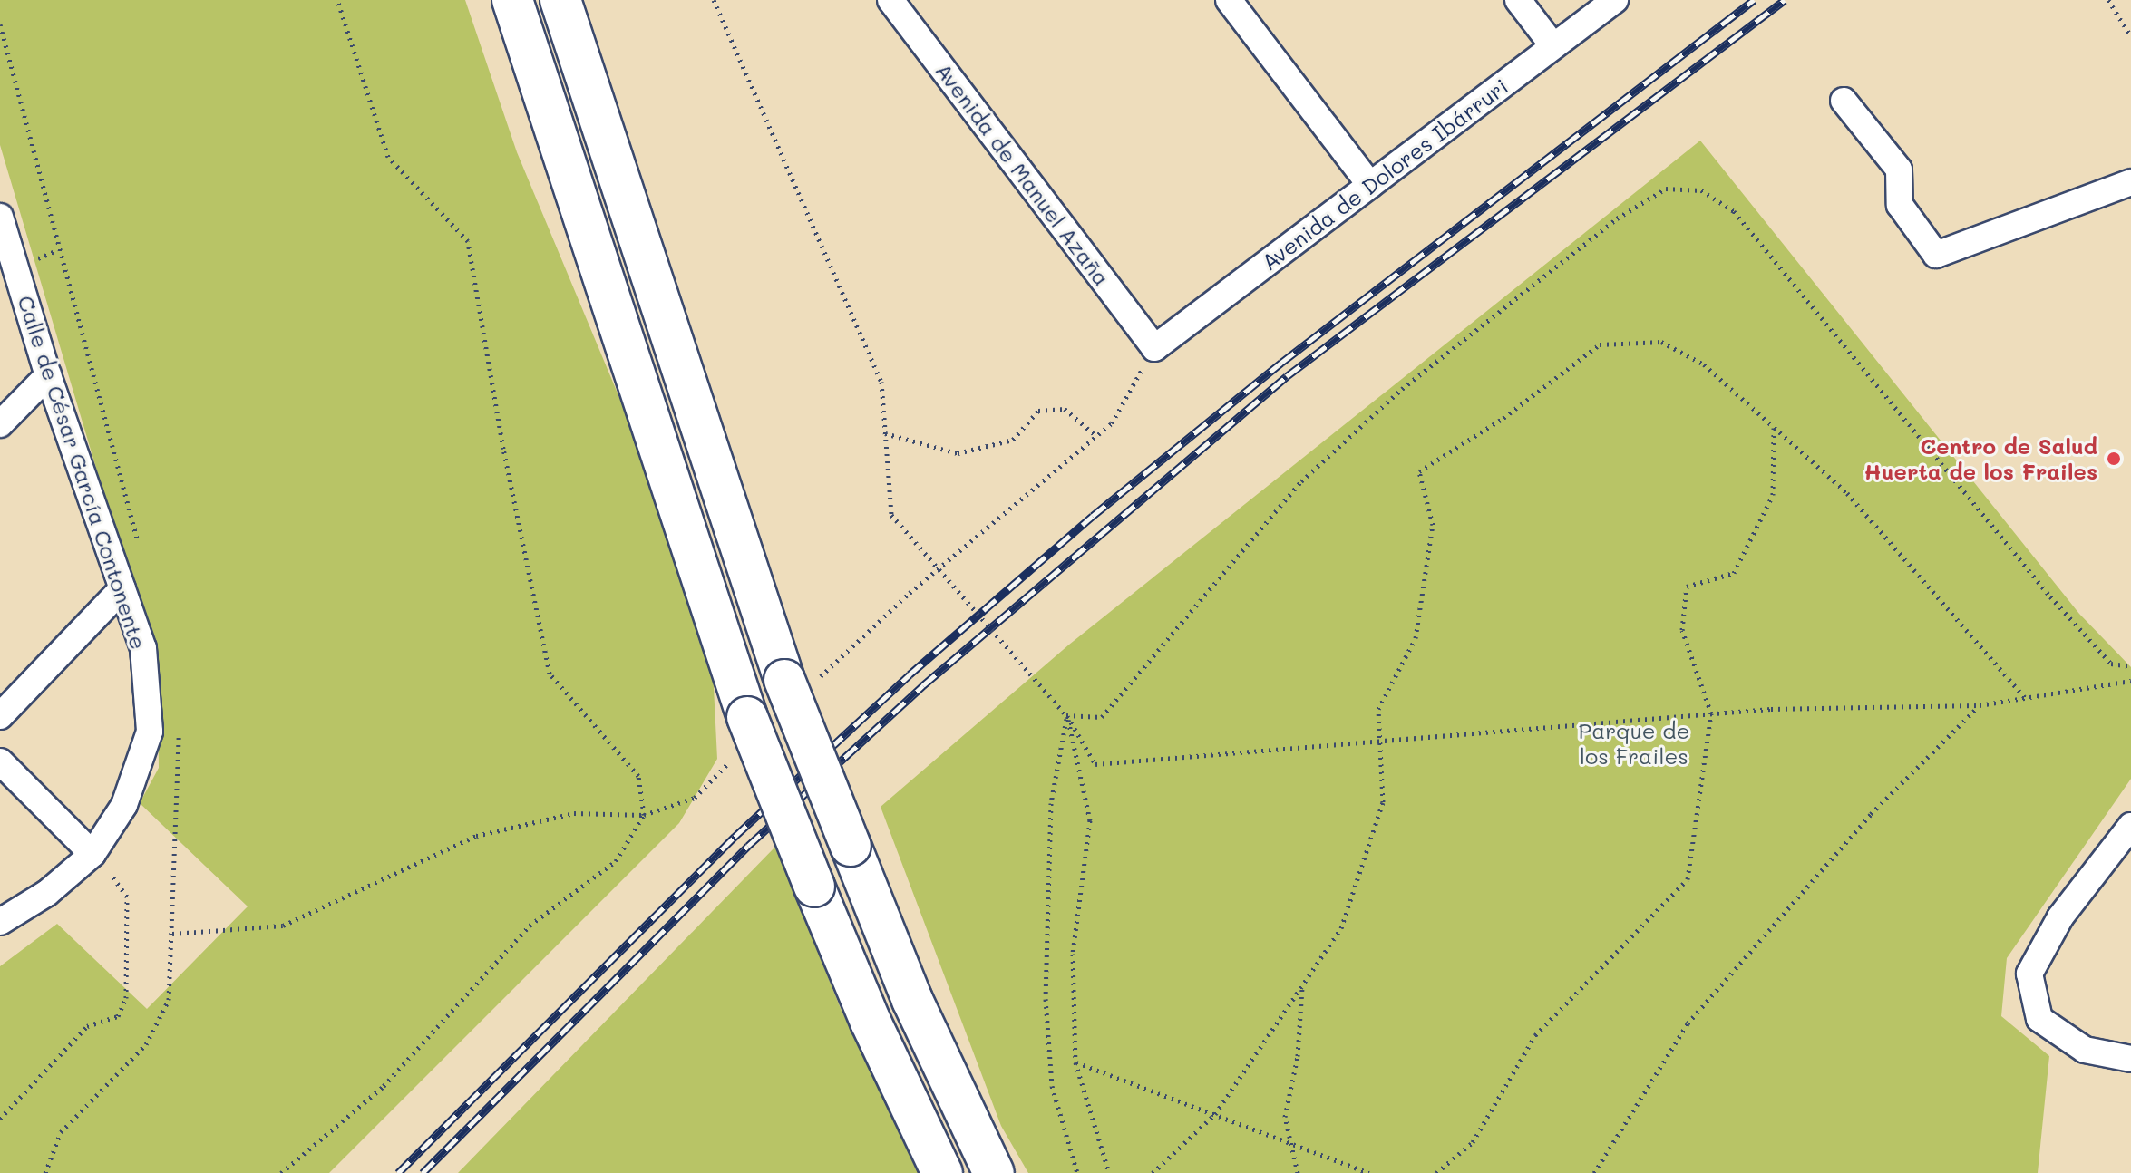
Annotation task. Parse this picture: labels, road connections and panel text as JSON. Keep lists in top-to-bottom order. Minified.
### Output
{"streets":{"street":["Avenida de Manuel Azaña","Avenida de Dolores Ibárruri","Calle de César García Contonente"]},"crossings":[["Avenida de Manuel Azaña","Avenida de Dolores Ibárruri"]],"parks":["Parque de los Frailes"],"places":["Centro de Salud Huerta de los Frailes"]}
